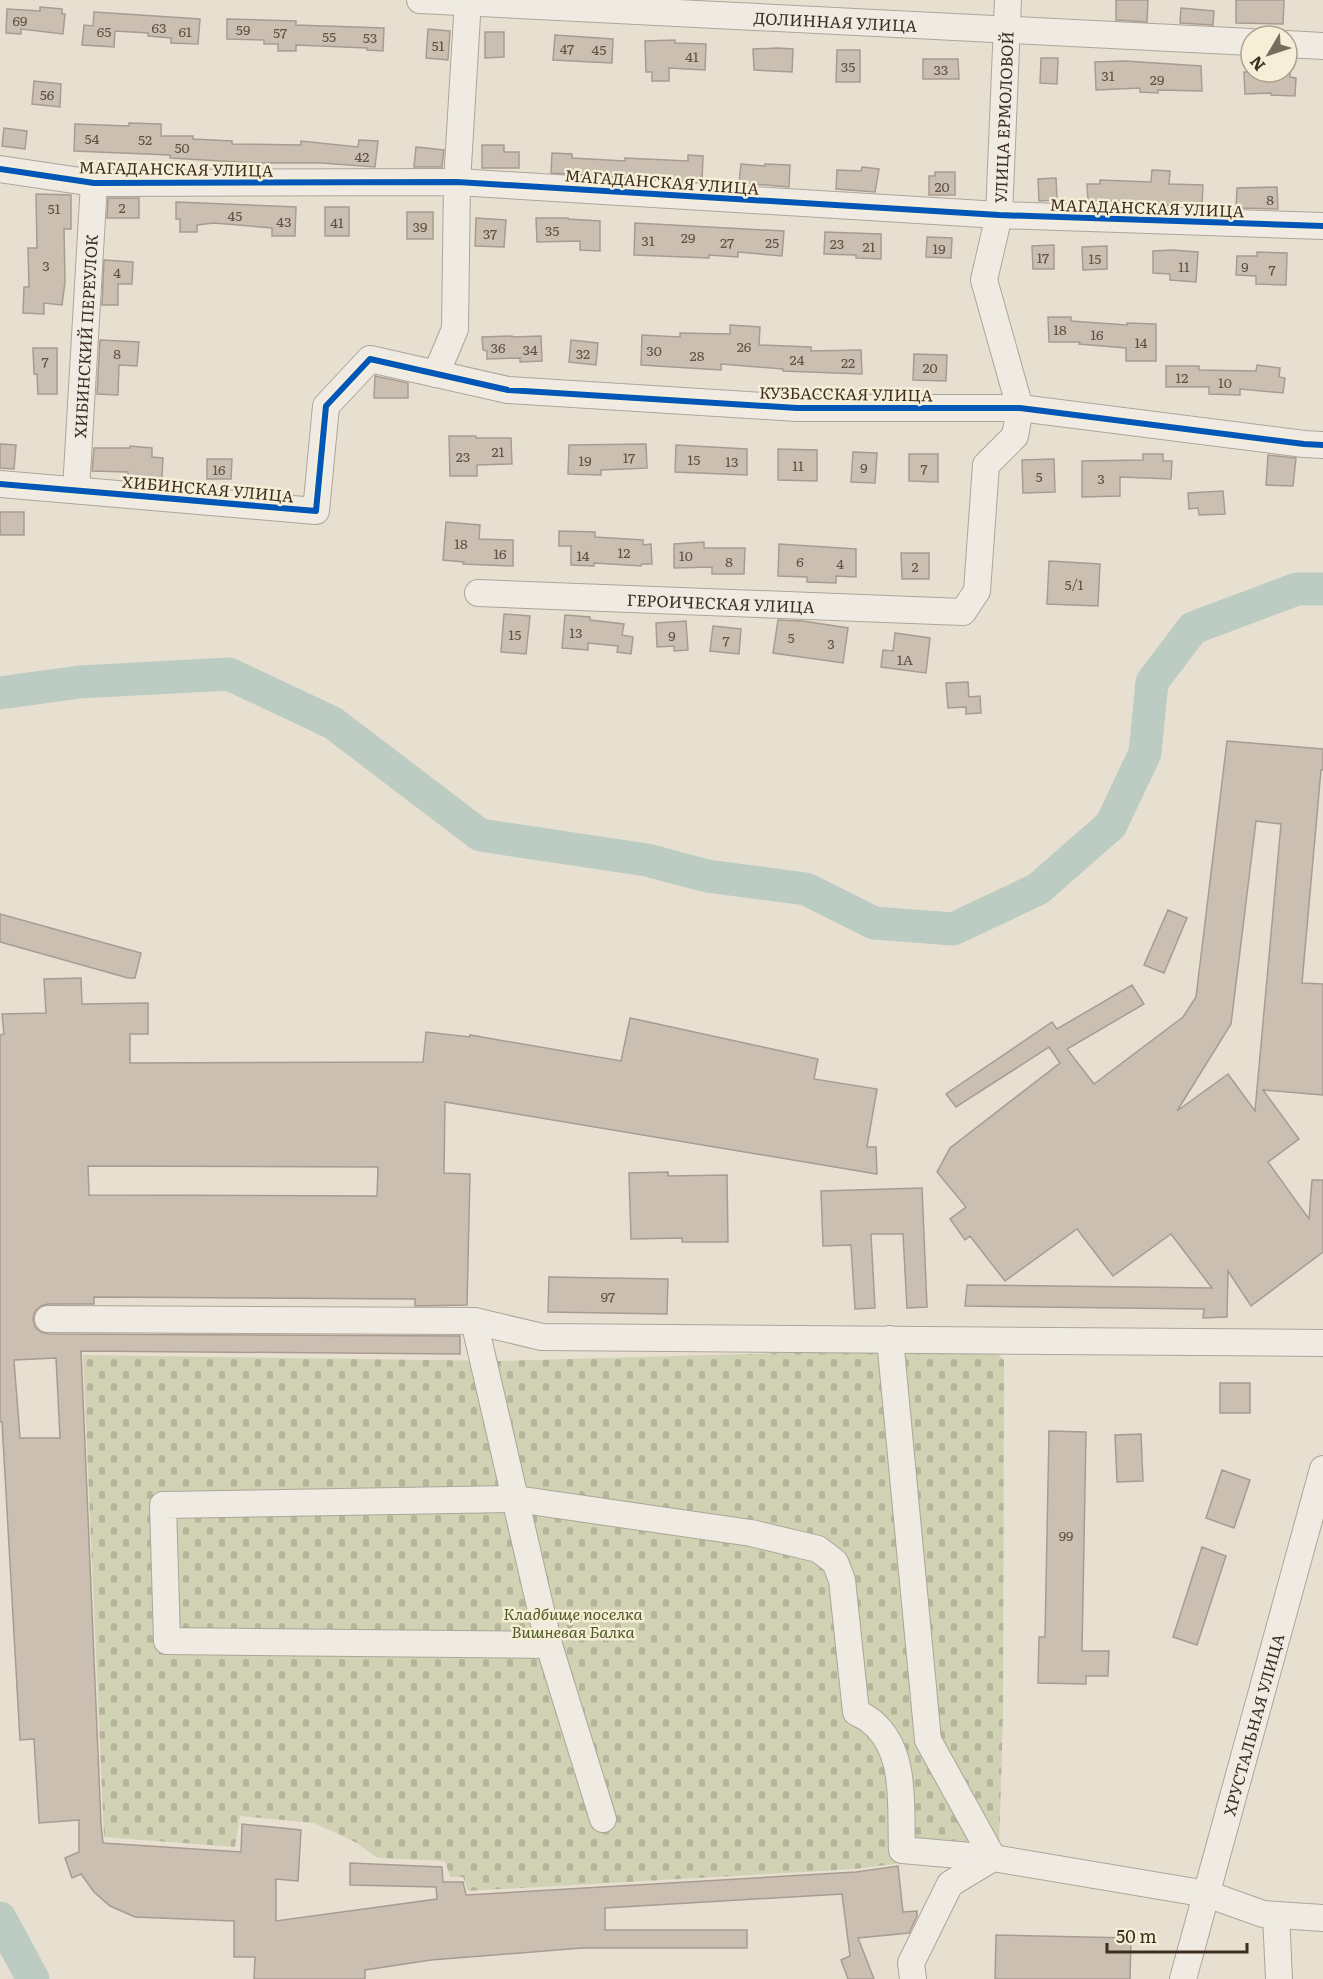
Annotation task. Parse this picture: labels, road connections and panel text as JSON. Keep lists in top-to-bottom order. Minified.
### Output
{"streets":{"street":["ДОЛИННАЯ УЛИЦА","УЛИЦА ЕРМОЛОВОЙ","МАГАДАНСКАЯ УЛИЦА","ХИБИНСКИЙ ПЕРЕУЛОК","КУЗБАССКАЯ УЛИЦА","ХИБИНСКАЯ УЛИЦА","ГЕРОИЧЕСКАЯ УЛИЦА","ХРУСТАЛЬНАЯ УЛИЦА"]},"crossings":[["ДОЛИННАЯ УЛИЦА","УЛИЦА ЕРМОЛОВОЙ"],["УЛИЦА ЕРМОЛОВОЙ","МАГАДАНСКАЯ УЛИЦА"],["УЛИЦА ЕРМОЛОВОЙ","КУЗБАССКАЯ УЛИЦА"],["УЛИЦА ЕРМОЛОВОЙ","ГЕРОИЧЕСКАЯ УЛИЦА"],["МАГАДАНСКАЯ УЛИЦА","ХИБИНСКИЙ ПЕРЕУЛОК"],["ХИБИНСКИЙ ПЕРЕУЛОК","ХИБИНСКАЯ УЛИЦА"],["КУЗБАССКАЯ УЛИЦА","ХИБИНСКАЯ УЛИЦА"],["КУЗБАССКАЯ УЛИЦА","ГЕРОИЧЕСКАЯ УЛИЦА"]],"parks":["Кладбище поселка Вишневая Балка"],"house_numbers":["69","63","59","65","61","57","55","53","51","47","45","41","35","33","31","29","56","54","52","50","42","20","8","2","51","45","43","41","39","35","37","29","31","27","25","23","21","19","17","15","3","11","9","7","4","18","16","14","26","36","34","30","8","32","28","24","7","22","20","12","10","21","23","17","15","19","13","11","9","7","16","5","3","18","12","16","14","10","8","6","4","2","5/1","13","15","9","5","7","3","1А","97","99"],"scale_bar":"50 m","north":"bottom left"}
